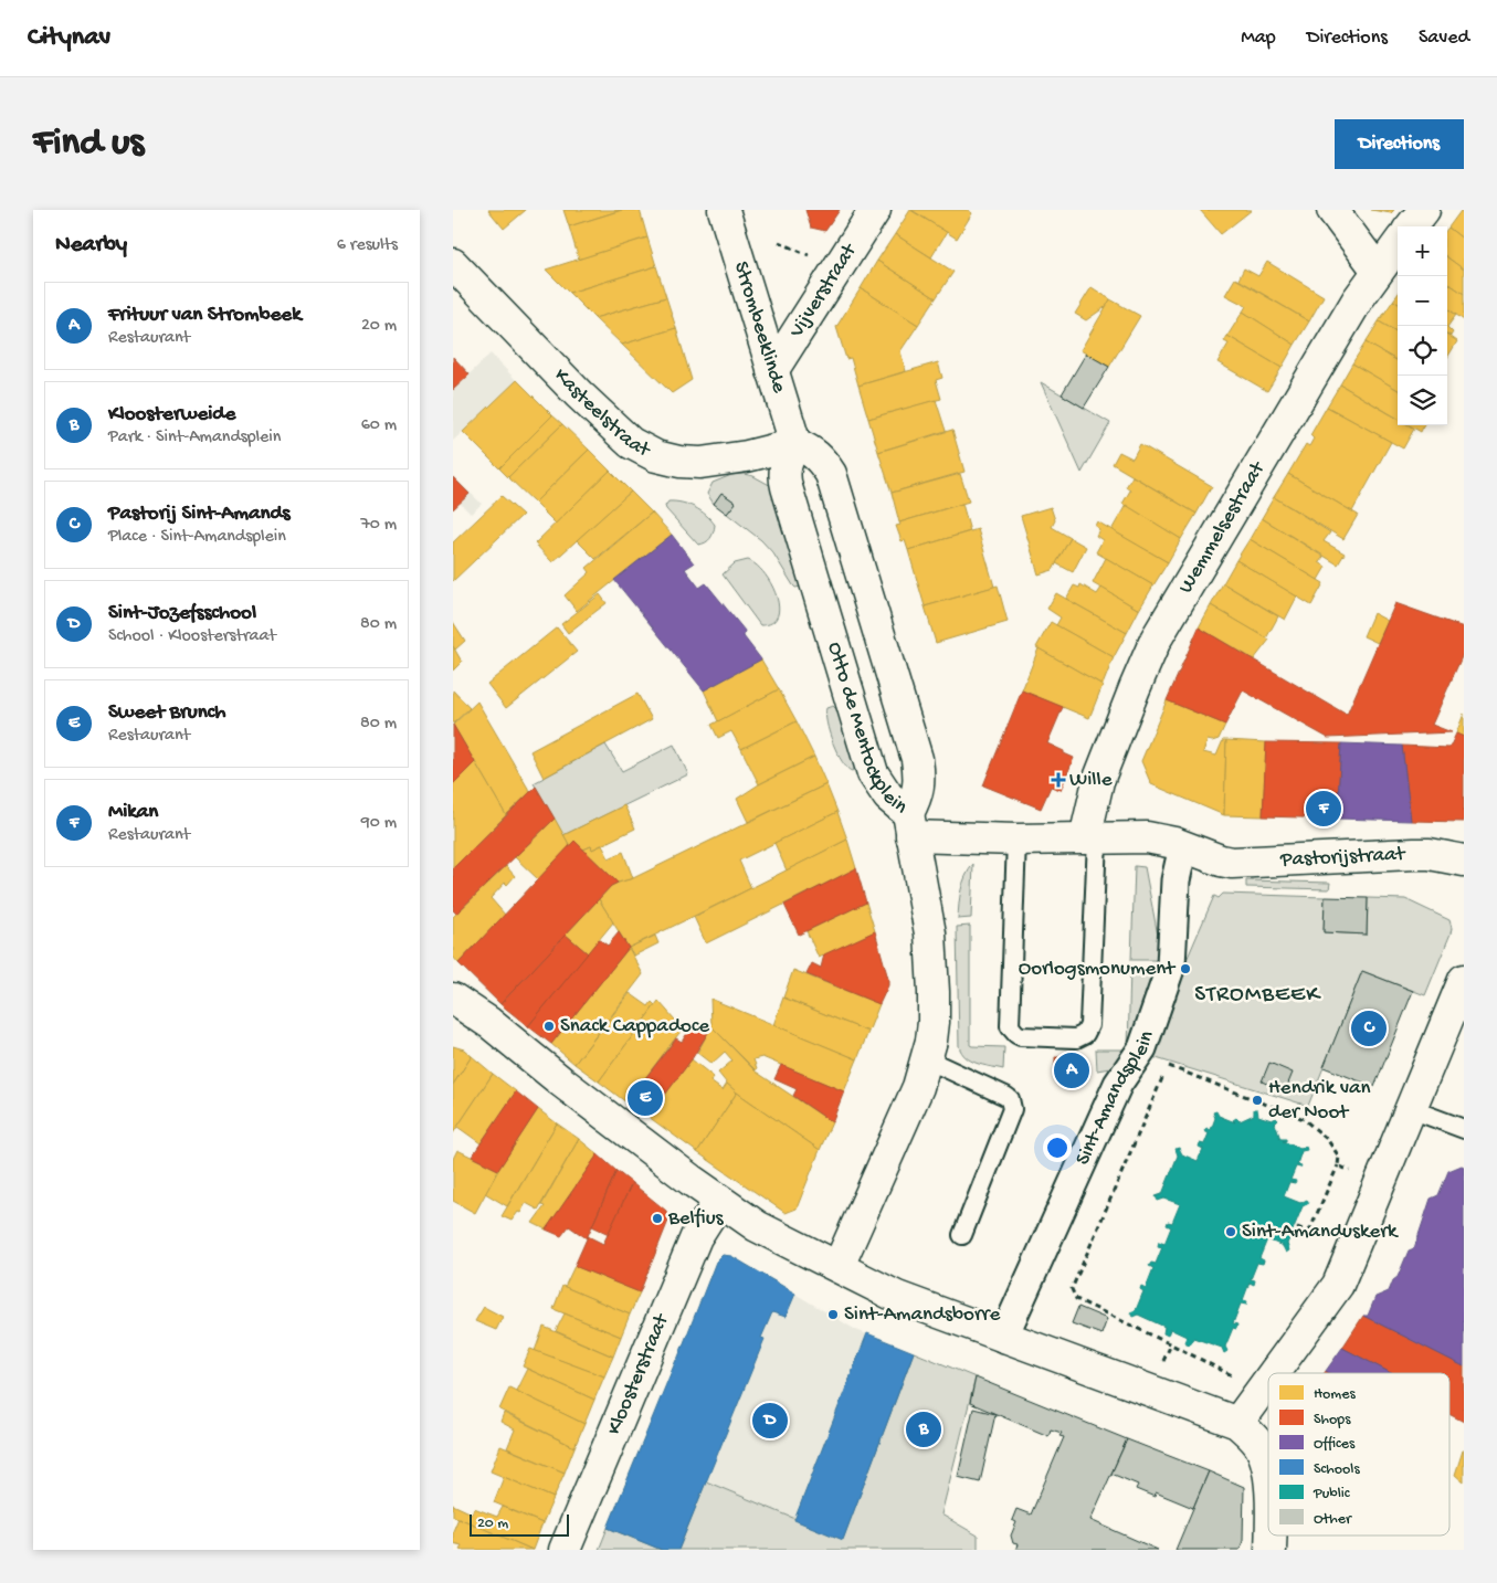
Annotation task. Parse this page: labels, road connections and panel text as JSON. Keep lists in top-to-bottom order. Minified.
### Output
{"streets":{"street":["Vijverstraat","Strombeeklinde","Kasteelstraat","Wemmelsestraat","Otto de Mentockplein","Pastorijstraat","Sint-Amandsplein","Kloosterstraat"]},"crossings":[["Vijverstraat","Strombeeklinde"],["Strombeeklinde","Kasteelstraat"],["Strombeeklinde","Otto de Mentockplein"],["Kasteelstraat","Otto de Mentockplein"],["Pastorijstraat","Sint-Amandsplein"]],"districts":["STROMBEEK"],"places":{"health":["Wille"],"other":["Oorlogsmonument","Snack Cappadoce","Hendrik van der Noot","Belfius","Sint-Amanduskerk","Sint-Amandsborre"]},"legend":["Homes","Shops","Offices","Schools","Public","Other"],"scale_bar":"20 m","page":{"header":"Citynav","nav":["Map","Directions","Saved"],"buttons":"Directions","title":"Find us","heading":["Nearby","6 results"],"map_buttons":["+","−"],"list":[{"mark":"A","name":"Frituur van Strombeek","note":"Restaurant","value":"20 m"},{"mark":"B","name":"Kloosterweide","note":"Park · Sint-Amandsplein","value":"60 m"},{"mark":"C","name":"Pastorij Sint-Amands","note":"Place · Sint-Amandsplein","value":"70 m"},{"mark":"D","name":"Sint-Jozefsschool","note":"School · Kloosterstraat","value":"80 m"},{"mark":"E","name":"Sweet Brunch","note":"Restaurant","value":"80 m"},{"mark":"F","name":"Mikan","note":"Restaurant","value":"90 m"}],"pins":["F","C","A","E","D","B"],"scale":"20 m"}}
